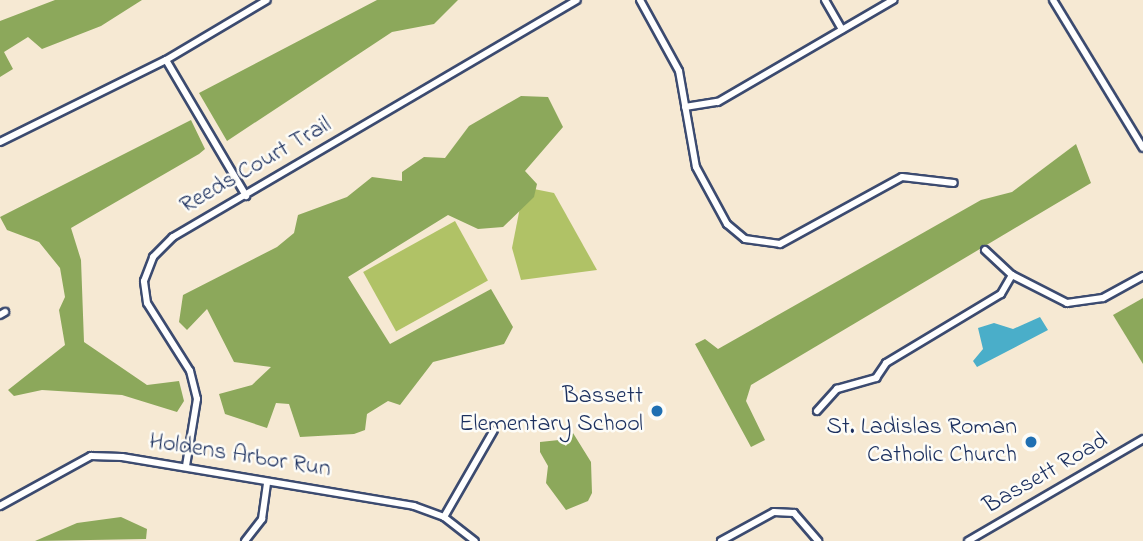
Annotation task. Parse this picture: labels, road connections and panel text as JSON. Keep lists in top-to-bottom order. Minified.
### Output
{"streets":{"street":["Reeds Court Trail","Holdens Arbor Run","Bassett Road"]},"crossings":[["Reeds Court Trail","Holdens Arbor Run"]],"places":["Bassett Elementary School","St. Ladislas Roman Catholic Church"]}
